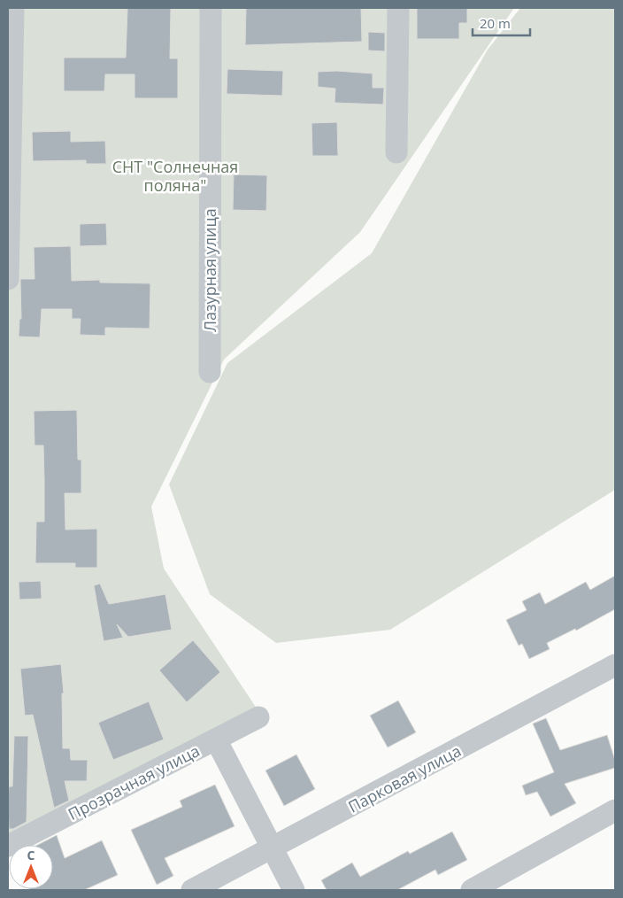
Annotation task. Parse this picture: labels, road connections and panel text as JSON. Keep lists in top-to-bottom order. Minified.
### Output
{"streets":{"street":["Лазурная улица","Парковая улица","Прозрачная улица"]},"parks":["СНТ \"Солнечная поляна\""],"scale_bar":"20 m","north":"top"}
